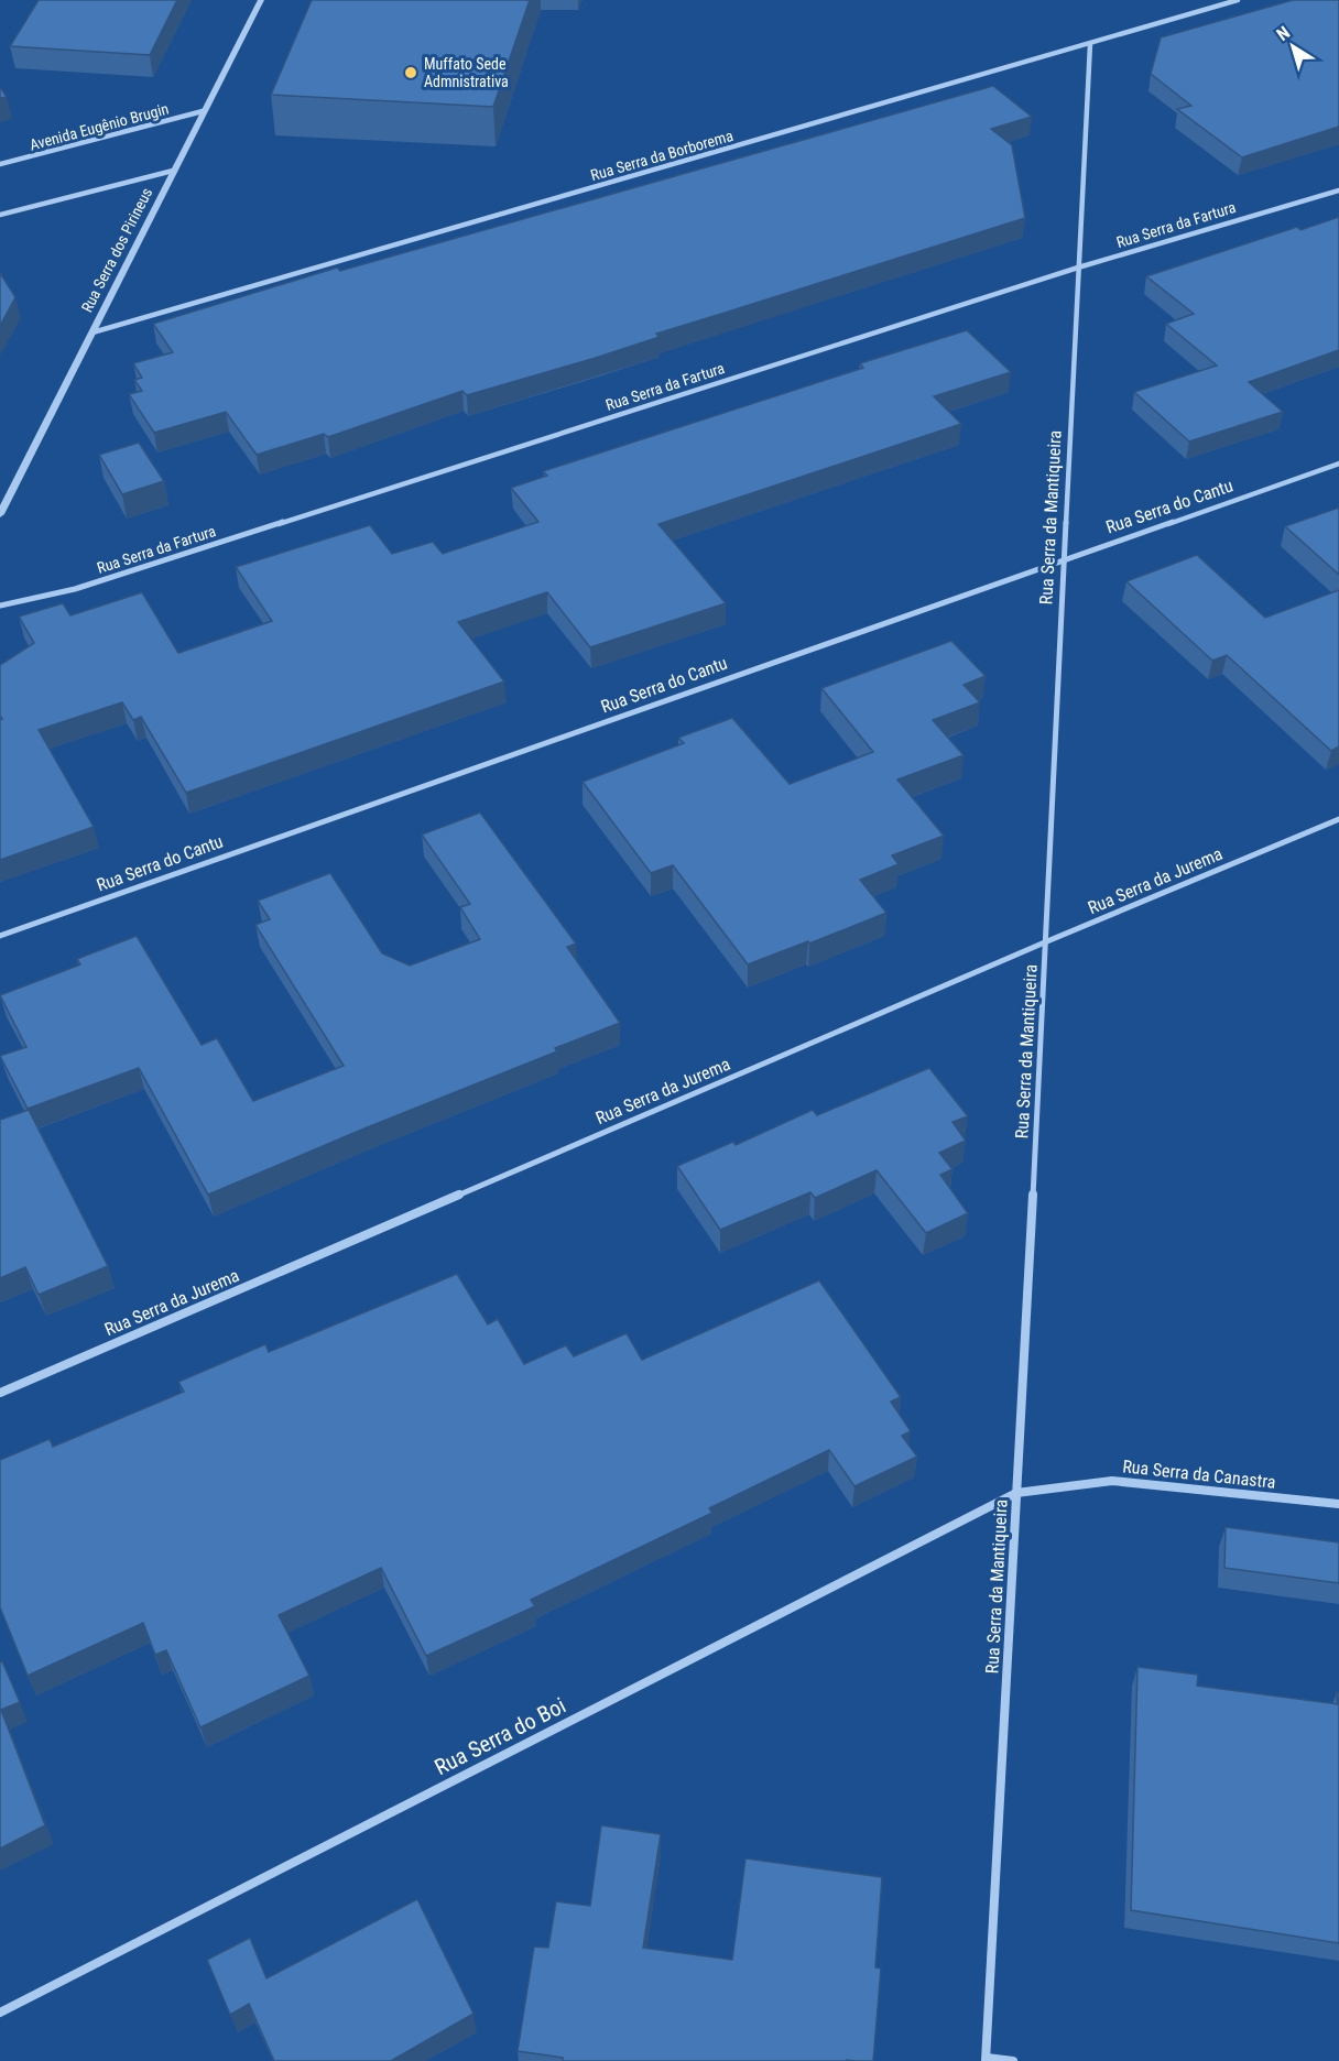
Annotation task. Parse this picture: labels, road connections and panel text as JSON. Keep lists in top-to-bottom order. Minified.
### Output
{"streets":{"street":["Avenida Eugênio Brugin","Rua Serra da Borborema","Rua Serra da Fartura","Rua Serra dos Pirineus","Rua Serra do Cantu","Rua Serra da Mantiqueira","Rua Serra da Jurema","Rua Serra da Canastra","Rua Serra do Boi"]},"crossings":[["Avenida Eugênio Brugin","Rua Serra dos Pirineus"],["Rua Serra da Borborema","Rua Serra dos Pirineus"],["Rua Serra da Borborema","Rua Serra da Mantiqueira"],["Rua Serra da Fartura","Rua Serra da Mantiqueira"],["Rua Serra do Cantu","Rua Serra da Mantiqueira"],["Rua Serra da Mantiqueira","Rua Serra da Jurema"],["Rua Serra da Mantiqueira","Rua Serra da Canastra"],["Rua Serra da Mantiqueira","Rua Serra do Boi"],["Rua Serra da Canastra","Rua Serra do Boi"]],"places":["Muffato Sede Admnistrativa"],"north":"top left"}
